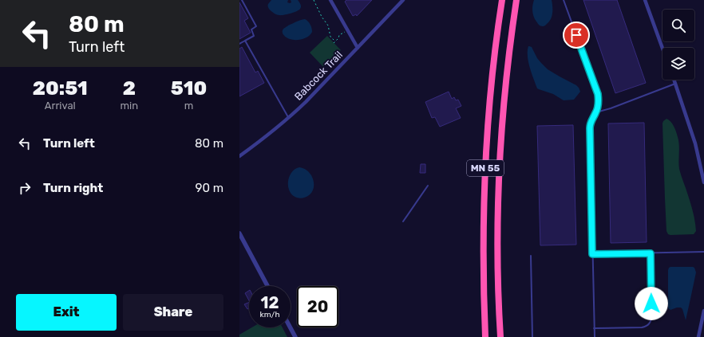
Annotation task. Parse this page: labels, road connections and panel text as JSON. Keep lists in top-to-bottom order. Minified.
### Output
{"streets":{"highway":["MN 55"],"street":["Babcock Trail"]},"page":{"turn":["80 m","Turn left"],"eta":["20:51","Arrival","2","min","510","m"],"list":[{"name":"Turn left","value":"80 m"},{"name":"Turn right","value":"90 m"}],"speed":"12 km/h","limit":"20","buttons":["Exit","Share"]}}
